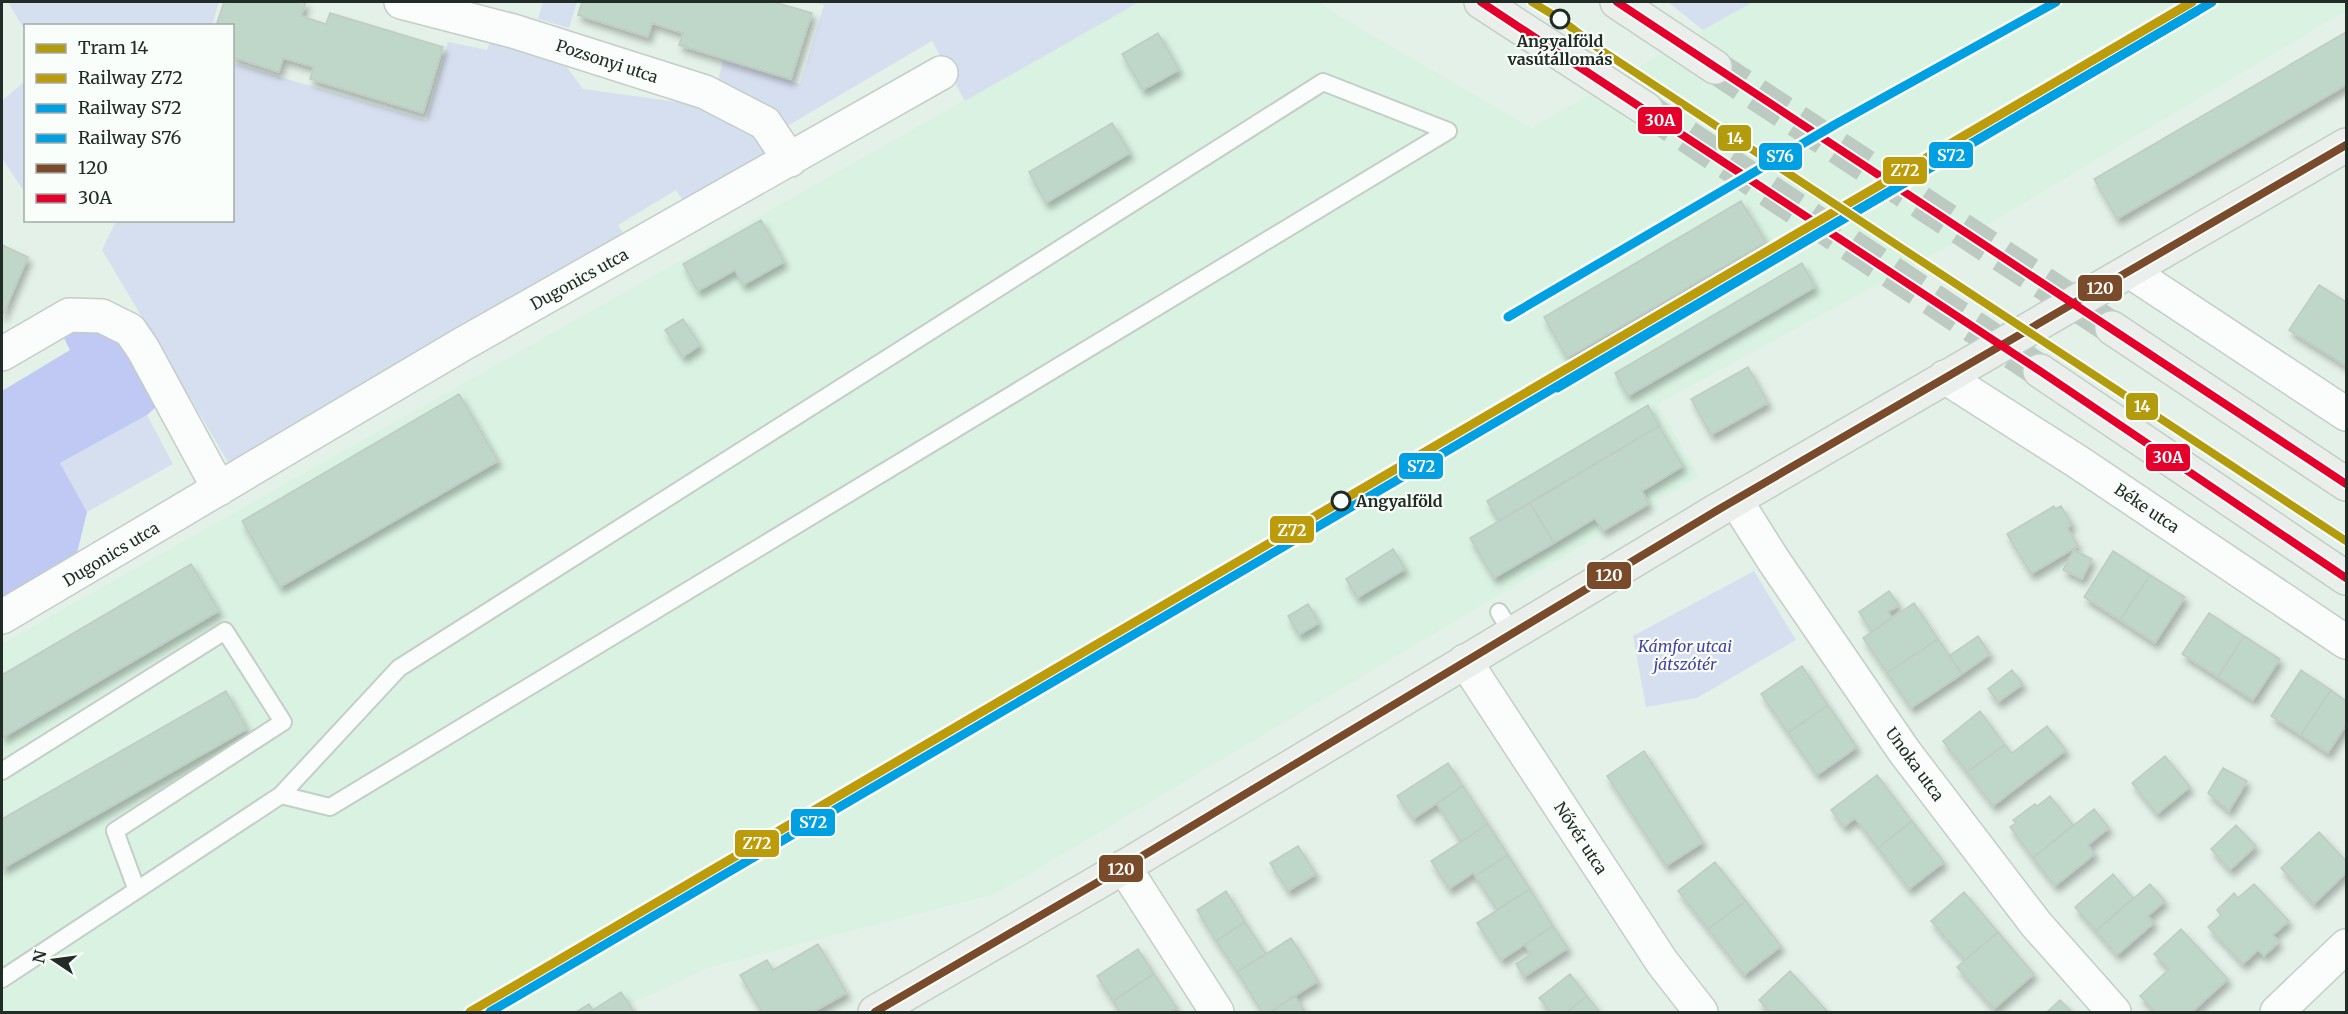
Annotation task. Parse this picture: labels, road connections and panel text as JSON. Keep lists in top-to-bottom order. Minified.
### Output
{"streets":{"street":["Pozsonyi utca","Dugonics utca","Béke utca","Unoka utca","Nővér utca"]},"crossings":[["Pozsonyi utca","Dugonics utca"]],"parks":["Kámfor utcai játszótér"],"places":["Angyalföld vasútállomás","Angyalföld"],"lines":["tram line 14","rail line Z72","rail line S76","transit line 30A","rail line S72","transit line 120"],"legend":["Tram 14","Railway Z72","Railway S72","Railway S76","120","30A"],"north":"left"}
